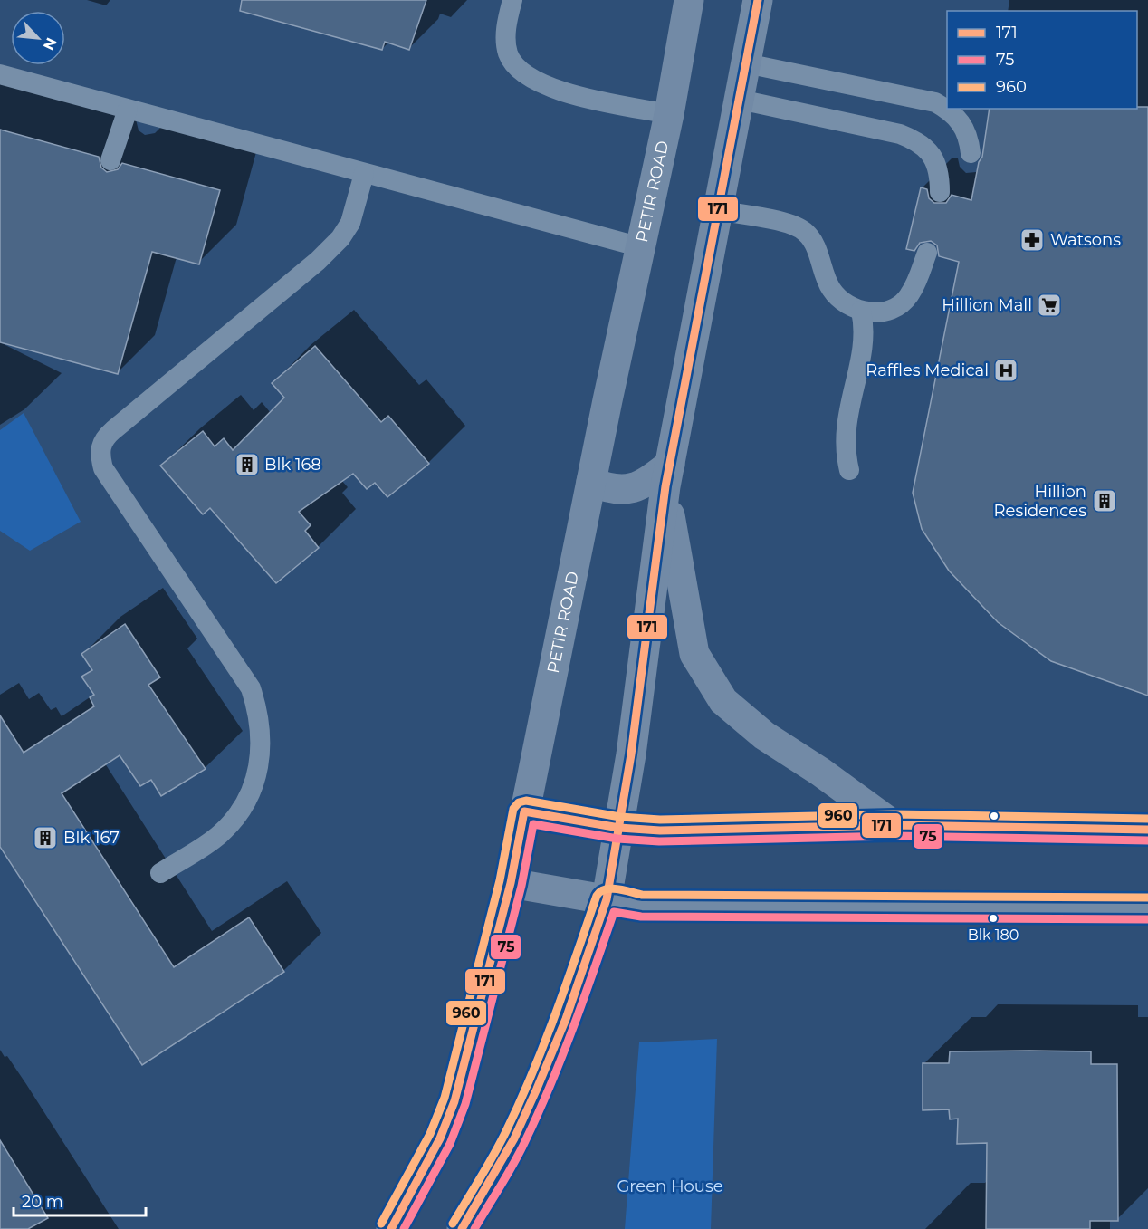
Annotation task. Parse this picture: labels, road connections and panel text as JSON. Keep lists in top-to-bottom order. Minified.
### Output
{"streets":{"main road":["PETIR ROAD"]},"parks":["Green House"],"places":{"pharmacy":["Watsons"],"supermarket":["Hillion Mall"],"hospital":["Raffles Medical"],"building":["Blk 168","Hillion Residences","Blk 167"],"other":["Blk 180"]},"lines":["transit line 171","transit line 960","transit line 75"],"legend":["171","75","960"],"scale_bar":"20 m","north":"bottom right"}
